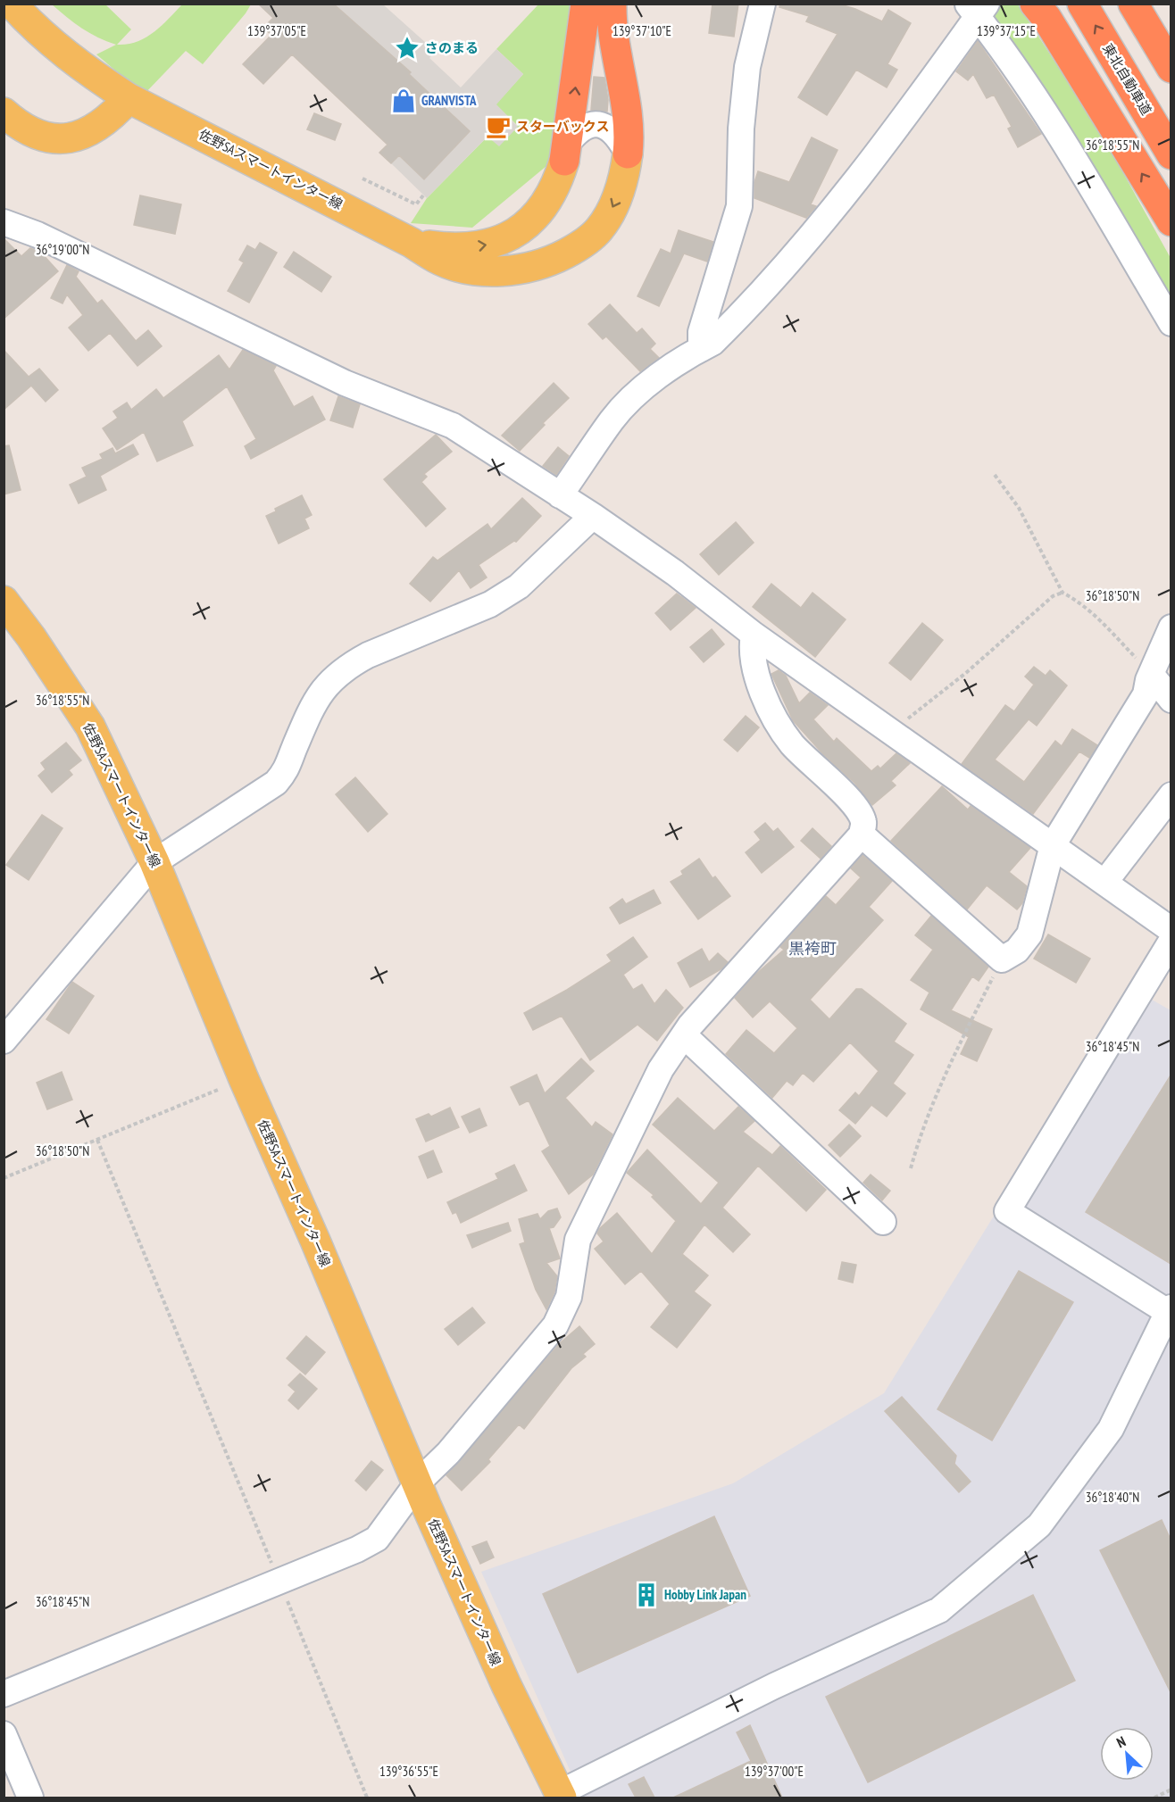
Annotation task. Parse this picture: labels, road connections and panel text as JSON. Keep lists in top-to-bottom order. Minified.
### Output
{"streets":{"highway":["東北自動車道"],"main road":["佐野SAスマートインター線"]},"districts":["黒袴町"],"places":{"place":["さのまる"],"shop":["GRANVISTA"],"cafe":["スターバックス"],"building":["Hobby Link Japan"]},"north":"top left","coordinates":["139°37'05\"E","139°37'10\"E","139°37'15\"E","36°18'55\"N","36°19'00\"N","36°18'50\"N","36°18'45\"N","36°18'40\"N","139°36'55\"E","139°37'00\"E"]}
